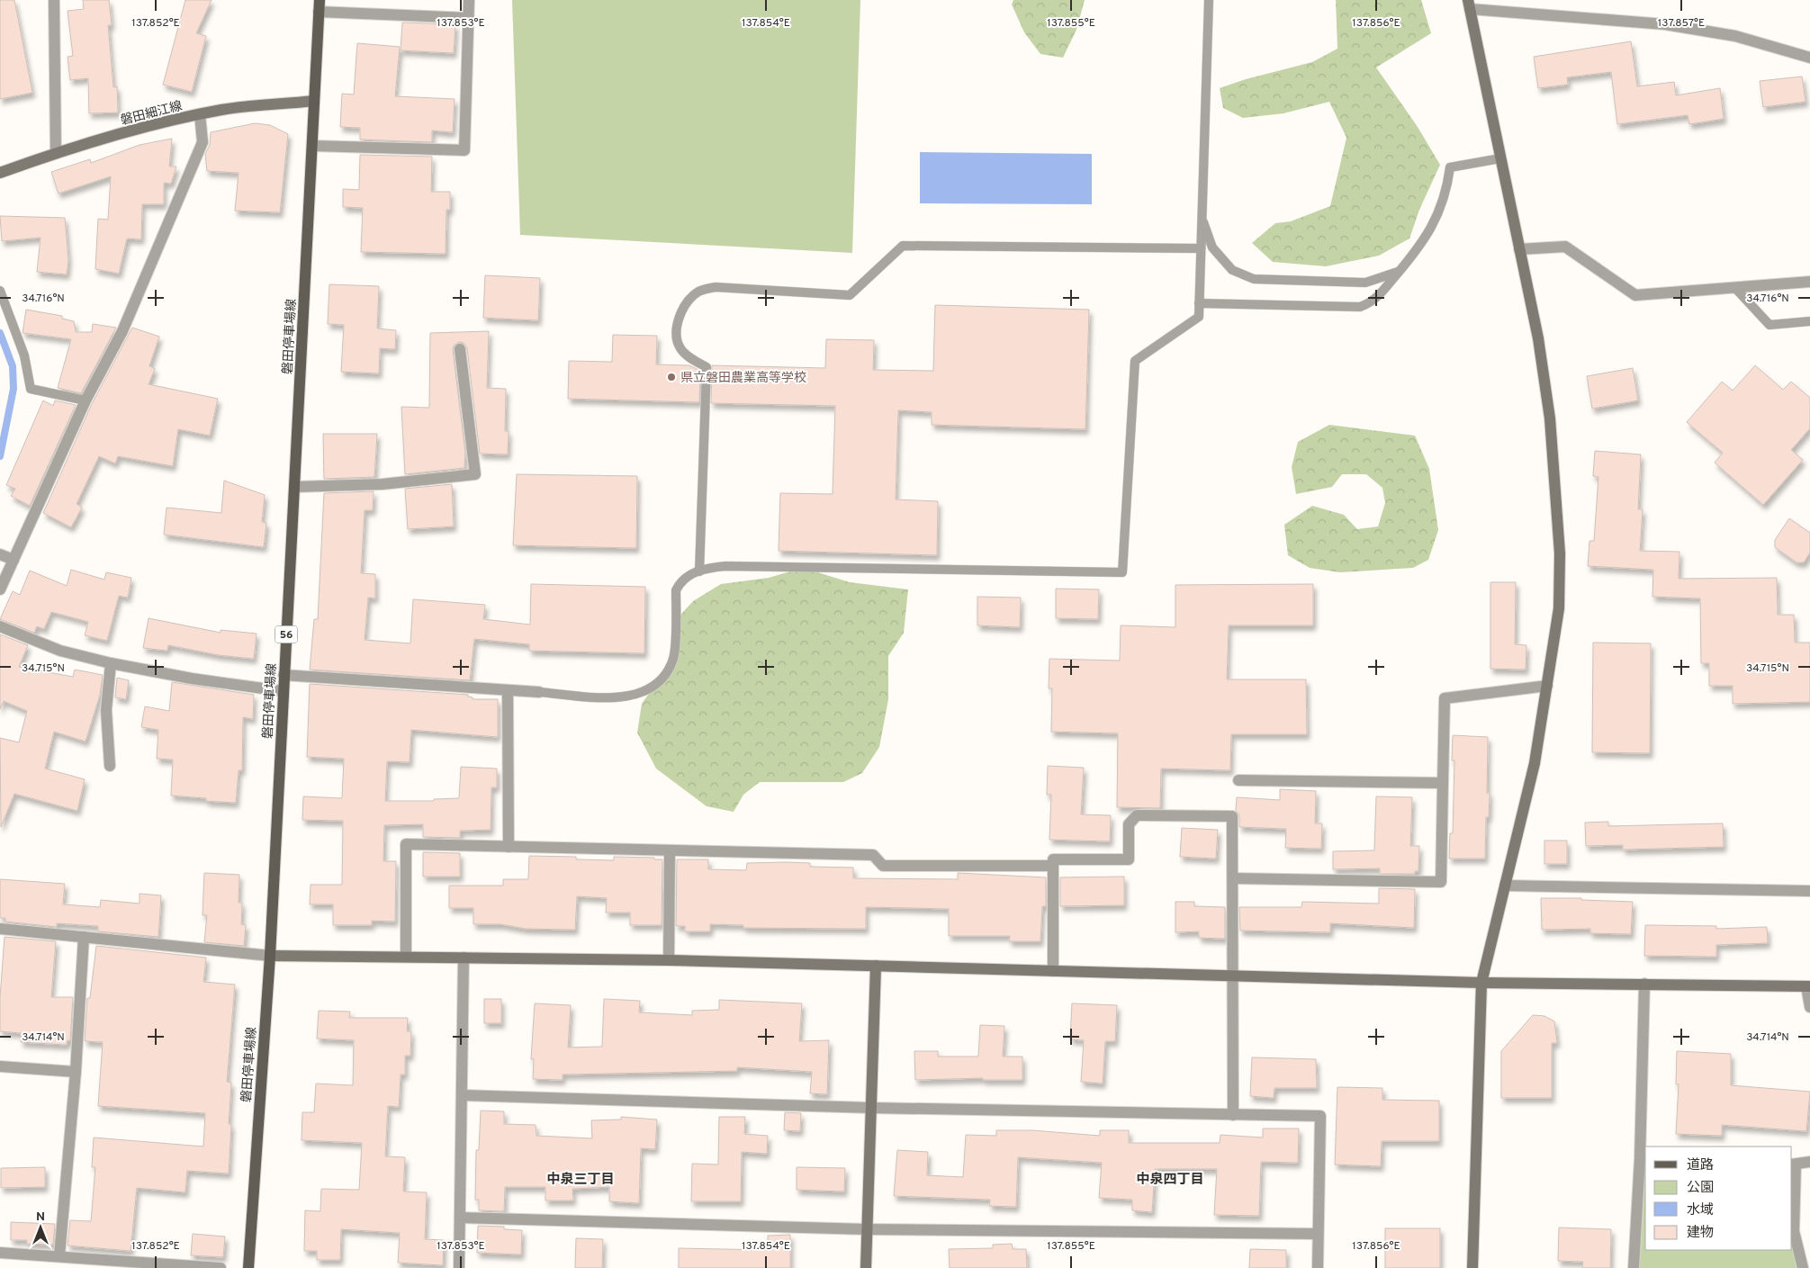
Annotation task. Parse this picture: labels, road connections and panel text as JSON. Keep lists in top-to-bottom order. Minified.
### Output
{"streets":{"main road":["磐田停車場線","56"],"street":["磐田細江線"]},"crossings":[["磐田細江線","磐田停車場線"]],"districts":["中泉三丁目","中泉四丁目"],"places":["県立磐田農業高等学校"],"legend":["道路","公園","水域","建物"],"north":"top","coordinates":["137.852°E","137.853°E","137.854°E","137.855°E","137.856°E","137.857°E","34.716°N","34.715°N","34.714°N"]}
